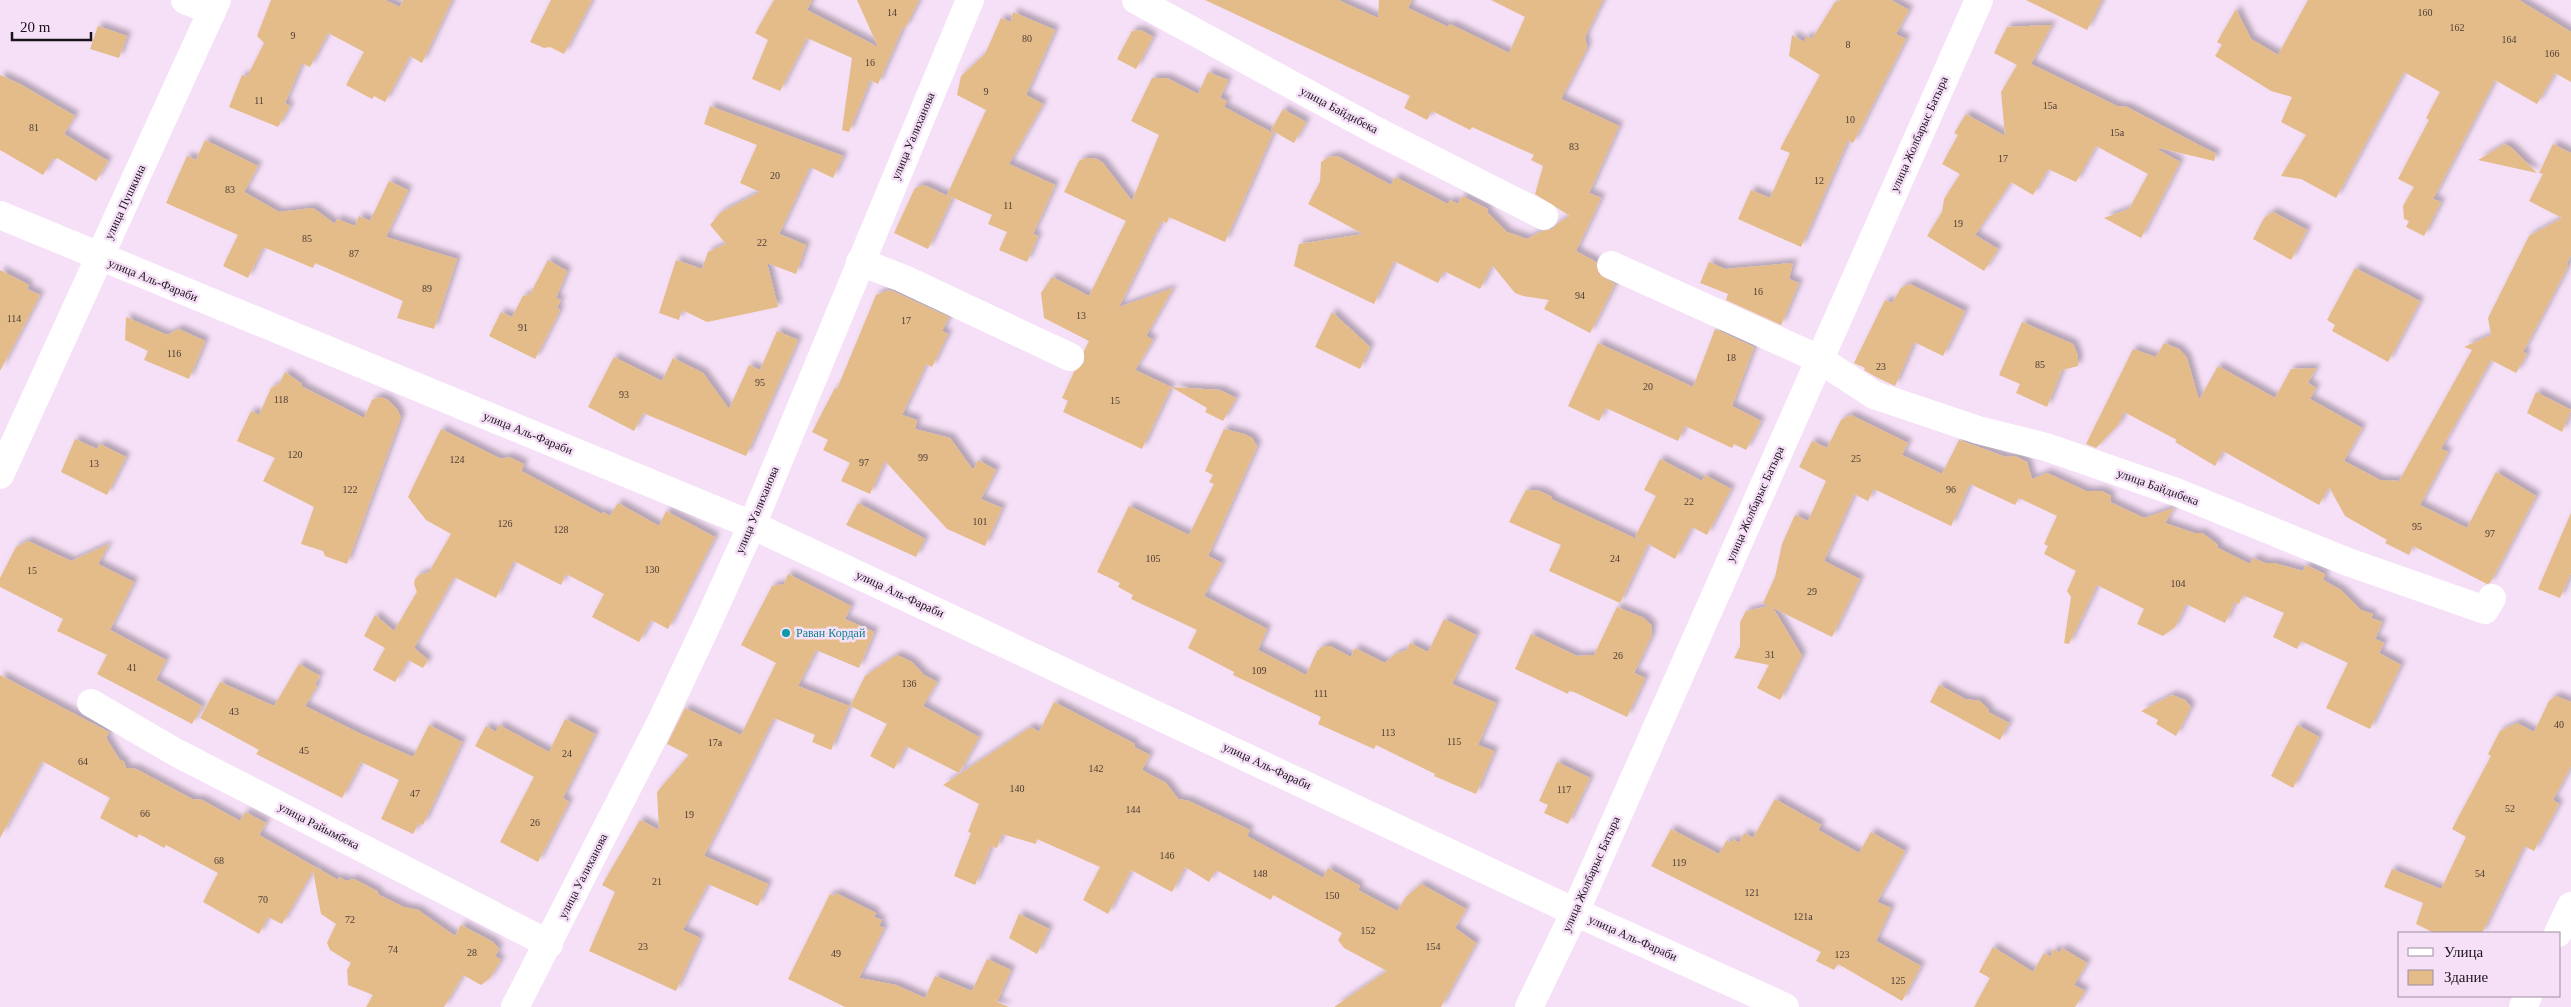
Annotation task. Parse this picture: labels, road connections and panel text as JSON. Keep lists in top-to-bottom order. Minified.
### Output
{"streets":{"street":["улица Байдибека","улица Жолбарыс Батыра","улица Уалиханова","улица Пушкина","улица Аль-Фараби","улица Райымбека"]},"crossings":[["улица Байдибека","улица Жолбарыс Батыра"],["улица Жолбарыс Батыра","улица Аль-Фараби"],["улица Уалиханова","улица Аль-Фараби"],["улица Уалиханова","улица Райымбека"],["улица Пушкина","улица Аль-Фараби"]],"places":["Раван Кордай"],"house_numbers":["14","160","162","9","80","164","8","166","16","9","11","15а","10","81","15а","83","17","20","12","83","11","19","85","22","87","89","16","94","13","114","17","91","116","18","85","23","95","20","93","118","15","120","99","25","124","97","13","122","96","22","101","126","95","128","97","105","24","130","15","104","29","31","26","41","109","136","111","43","40","113","115","17а","45","24","64","142","140","117","47","52","144","66","19","26","146","68","119","148","54","21","121","150","70","121а","72","152","23","154","74","28","49","123","125"],"legend":["Улица","Здание"],"scale_bar":"20 m"}
